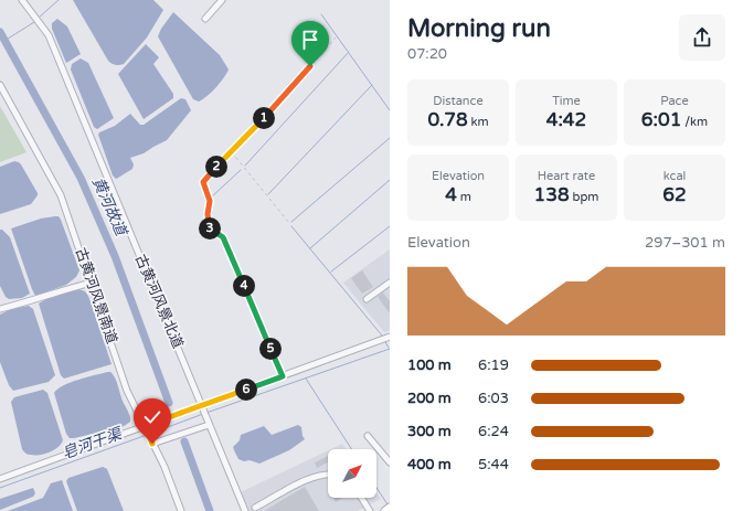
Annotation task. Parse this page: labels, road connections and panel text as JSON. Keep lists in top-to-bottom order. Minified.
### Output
{"streets":{"street":["古黄河风景南道","古黄河风景北道"]},"water":["黄河故道","皂河干渠"],"north":"top right","page":{"heading":["Morning run","07:20"],"stats":[["Distance","0.78 km"],["Time","4:42"],["Pace","6:01 /km"],["Elevation","4 m"],["Heart rate","138 bpm"],["kcal","62"]],"pins":["1","2","3","4","5","6"],"chart":["Elevation","297–301 m"],"list":[{"name":"100 m","note":"6:19"},{"name":"200 m","note":"6:03"},{"name":"300 m","note":"6:24"},{"name":"400 m","note":"5:44"}]}}
